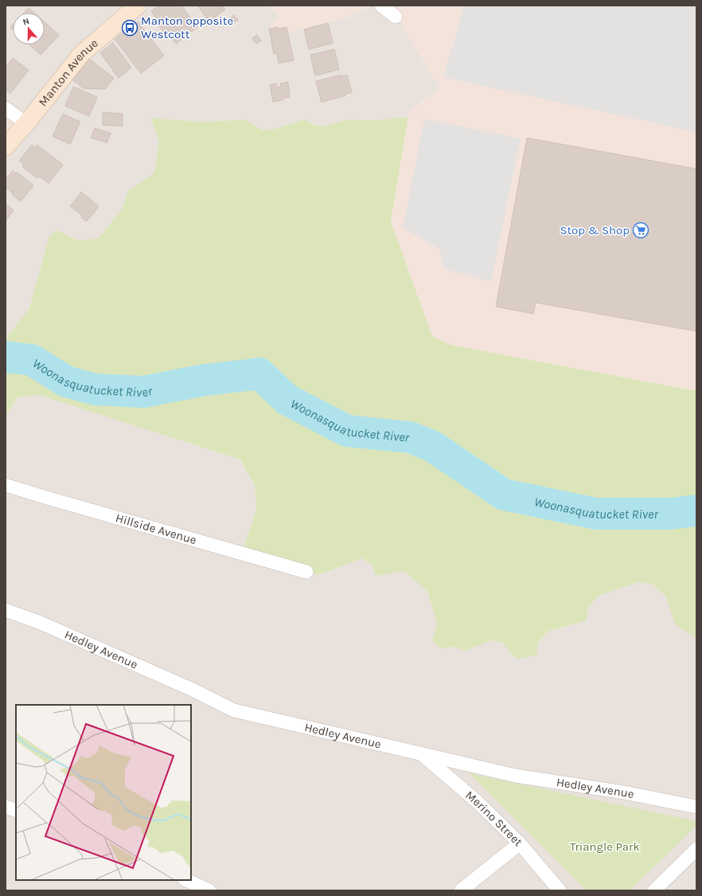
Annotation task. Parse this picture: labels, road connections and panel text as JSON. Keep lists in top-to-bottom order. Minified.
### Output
{"streets":{"main road":["Manton Avenue"],"street":["Hillside Avenue","Hedley Avenue","Merino Street"]},"crossings":[["Hedley Avenue","Merino Street"]],"water":["Woonasquatucket River"],"parks":["Triangle Park"],"places":{"bus stop":["Manton opposite Westcott"],"supermarket":["Stop & Shop"]},"north":"top"}
